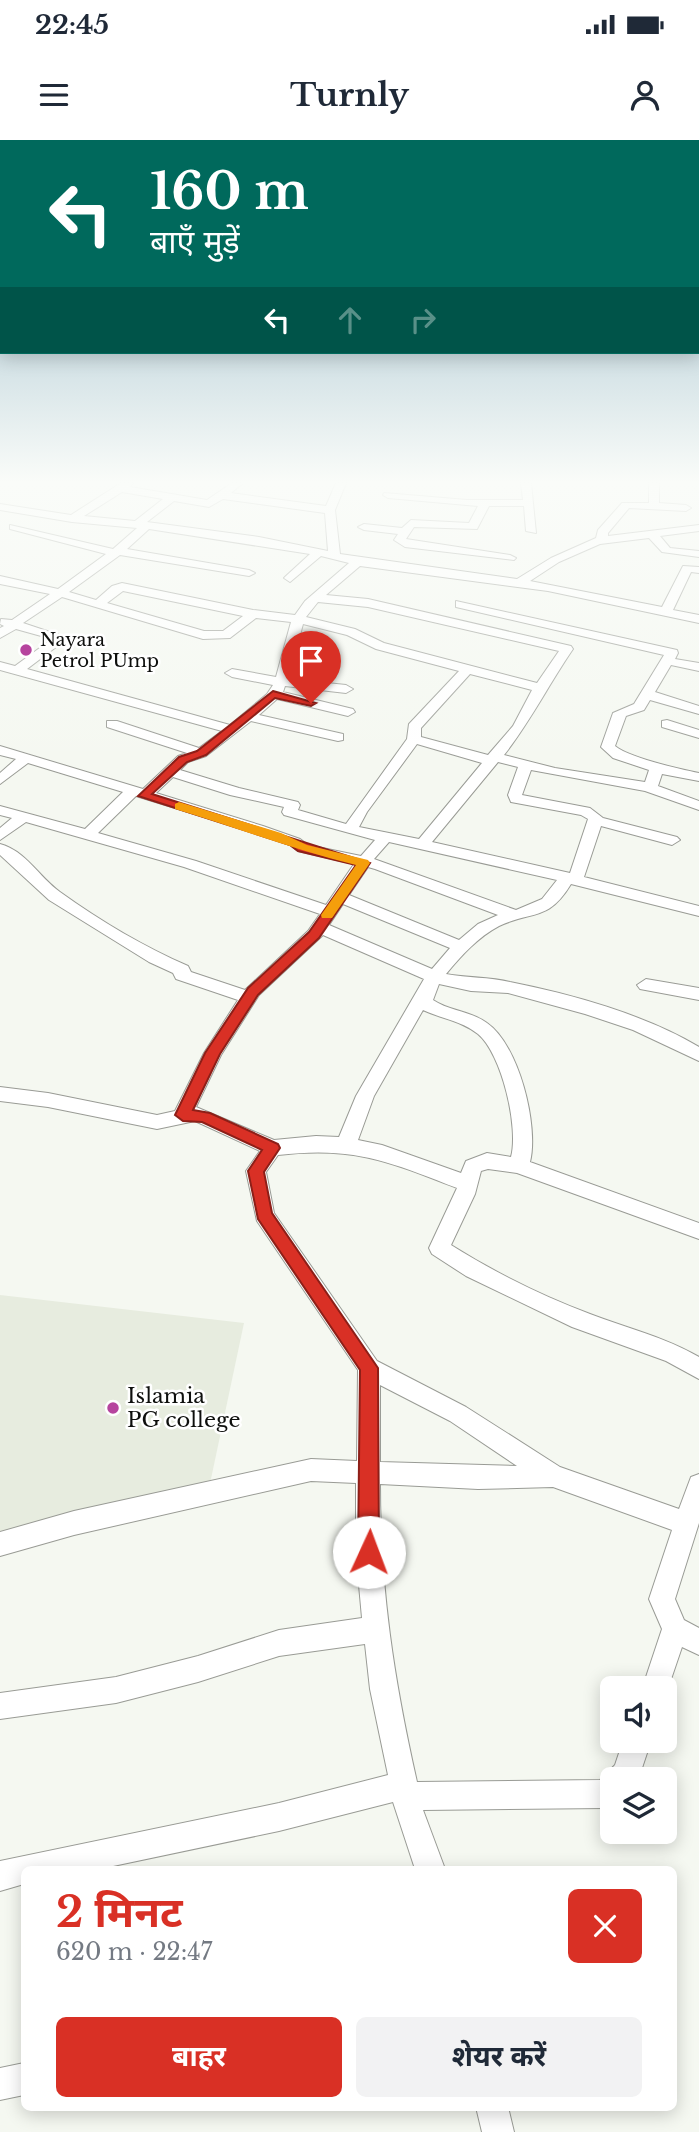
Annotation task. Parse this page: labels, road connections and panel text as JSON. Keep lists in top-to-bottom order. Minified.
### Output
{"places":["Nayara Petrol PUmp","Islamia PG college"],"page":{"status":"22:45","header":"Turnly","turn":["160 m","बाएँ मुड़ें"],"heading":["2 मिनट","620 m · 22:47"],"buttons":["बाहर","शेयर करें"]}}
